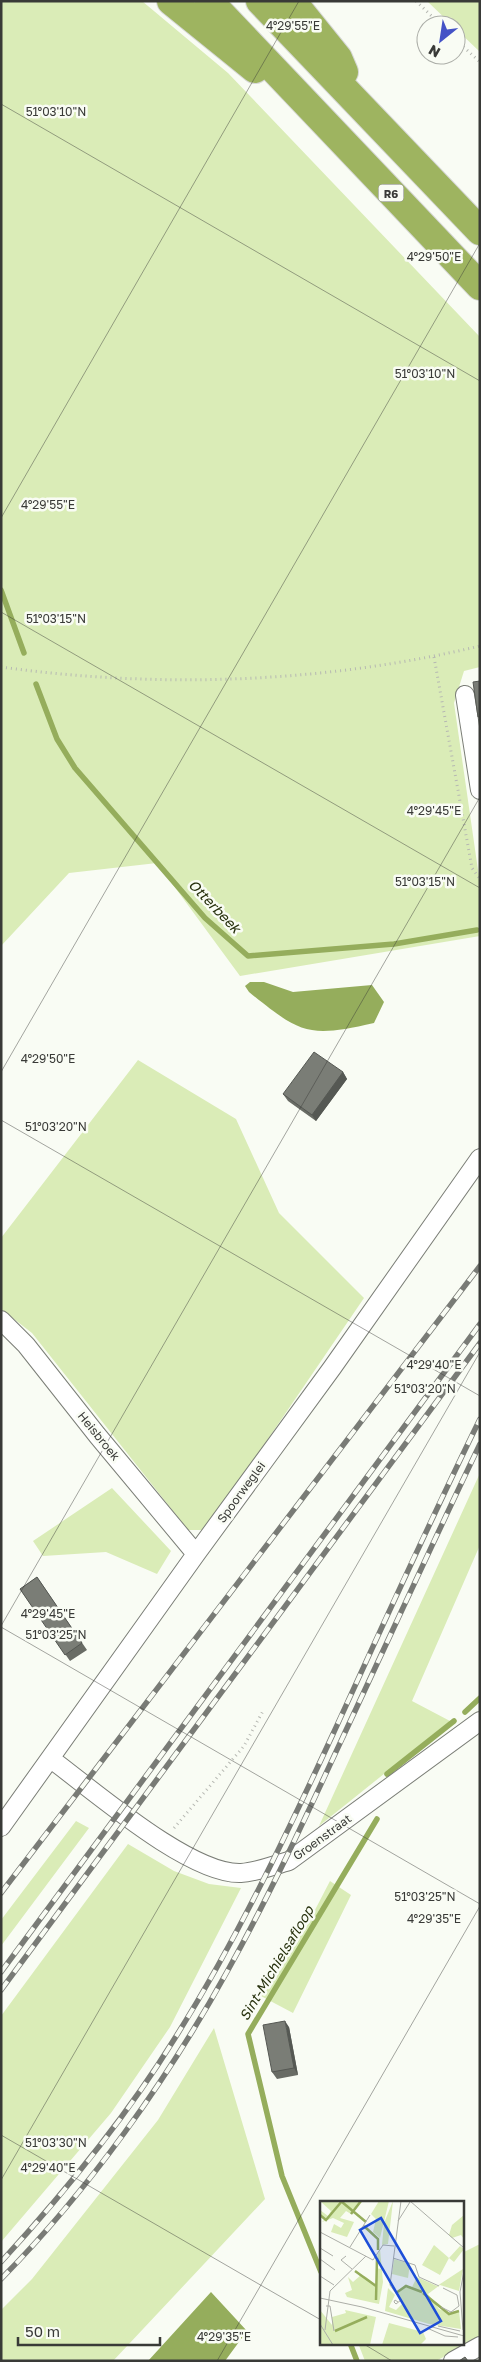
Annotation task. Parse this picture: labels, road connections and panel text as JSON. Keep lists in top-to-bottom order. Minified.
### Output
{"streets":{"highway":["R6"],"street":["Heisbroek","Spoorweglei","Groenstraat"]},"crossings":[["Heisbroek","Spoorweglei"],["Spoorweglei","Groenstraat"]],"water":["Otterbeek","Sint-Michielsafloop"],"scale_bar":"50 m","north":"bottom left","coordinates":["4°29'55\"E","51°03'10\"N","4°29'50\"E","51°03'15\"N","4°29'45\"E","51°03'20\"N","4°29'40\"E","51°03'25\"N","4°29'35\"E","51°03'30\"N"]}
